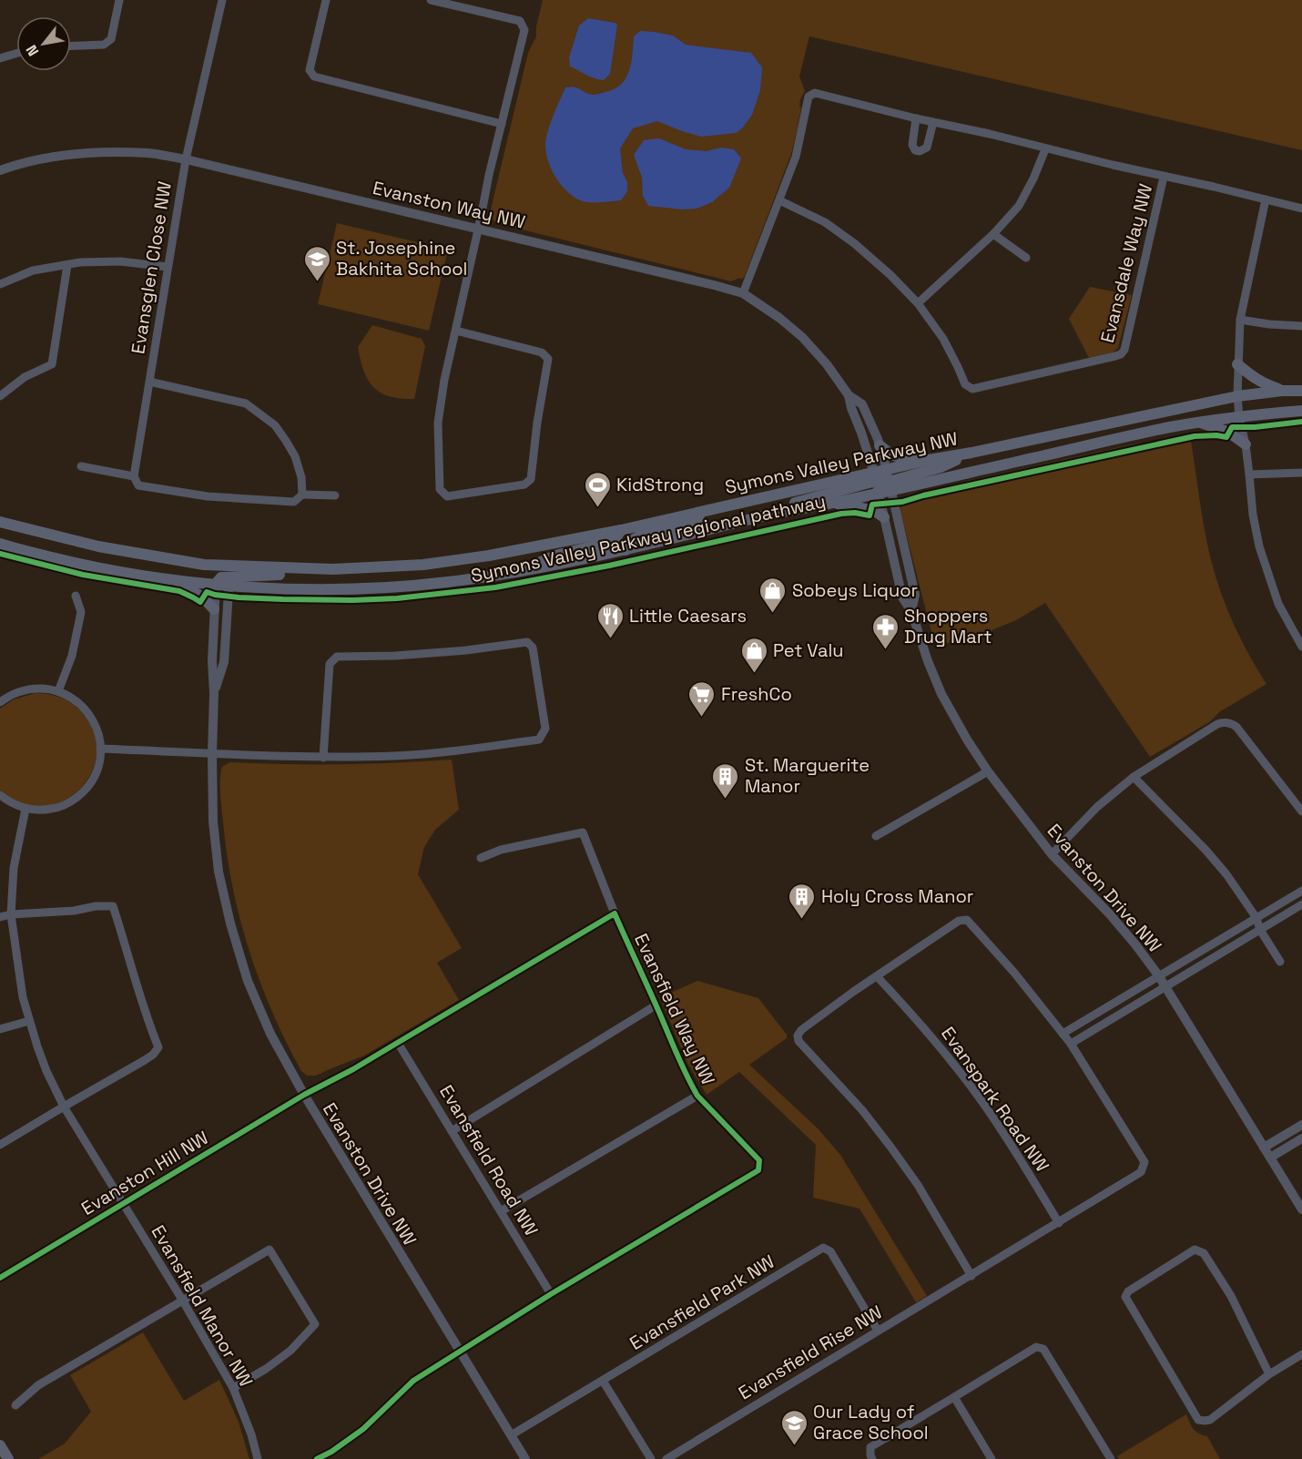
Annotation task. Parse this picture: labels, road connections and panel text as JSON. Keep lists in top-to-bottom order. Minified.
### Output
{"streets":{"main road":["Symons Valley Parkway NW"],"street":["Evanston Way NW","Evansdale Way NW","Evansglen Close NW","Evanston Drive NW","Evansfield Way NW","Evanspark Road NW","Evansfield Road NW","Evanston Hill NW","Evansfield Park NW","Evansfield Manor NW","Evansfield Rise NW"],"cycle path":["Symons Valley Parkway regional pathway"]},"crossings":[["Evanston Way NW","Evansdale Way NW"],["Evanston Way NW","Evansglen Close NW"],["Evanston Way NW","Symons Valley Parkway NW"],["Evanston Way NW","Evanston Drive NW"],["Symons Valley Parkway NW","Evanston Drive NW"],["Evanston Drive NW","Evansfield Way NW"],["Evanston Drive NW","Evanston Hill NW"],["Evanston Drive NW","Evansfield Park NW"],["Evansfield Way NW","Evansfield Road NW"],["Evanspark Road NW","Evansfield Rise NW"],["Evanston Hill NW","Evansfield Manor NW"],["Evansfield Park NW","Evansfield Rise NW"]],"places":{"school or university":["St. Josephine Bakhita School","Our Lady of Grace School"],"sports":["KidStrong"],"shop":["Sobeys Liquor","Pet Valu"],"restaurant":["Little Caesars"],"pharmacy":["Shoppers Drug Mart"],"supermarket":["FreshCo"],"building":["St. Marguerite Manor","Holy Cross Manor"]},"north":"bottom left"}
